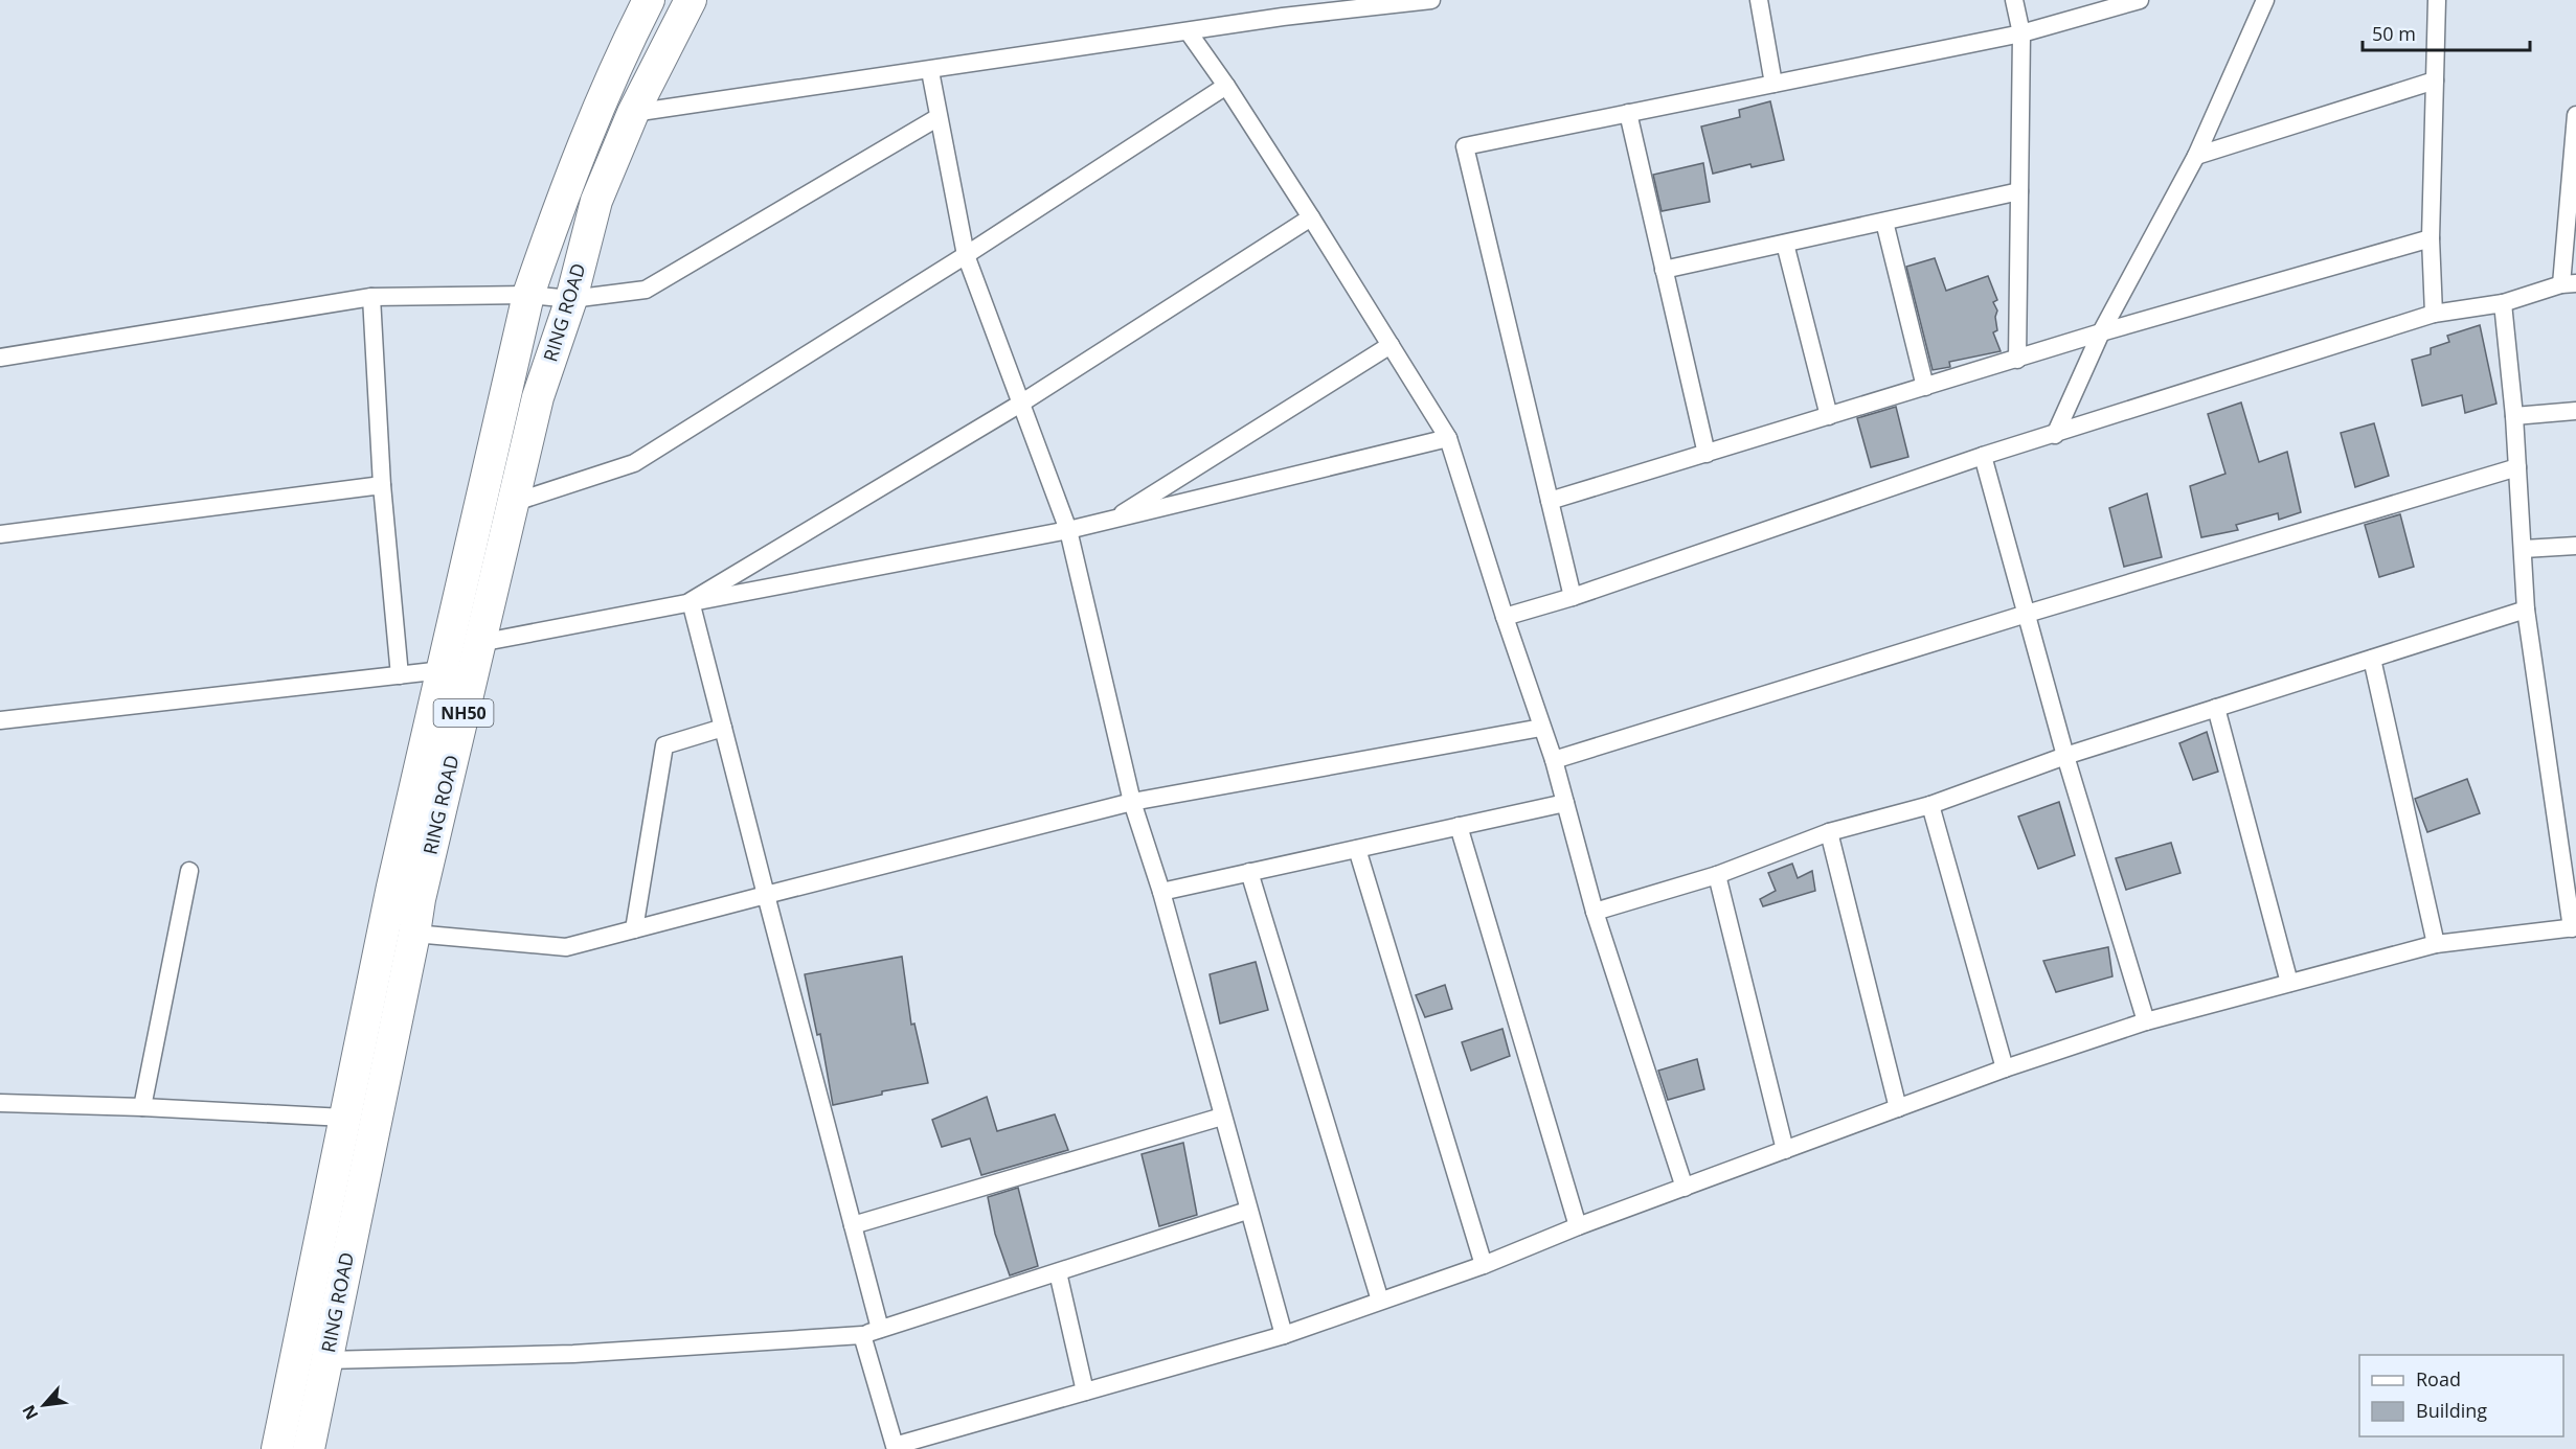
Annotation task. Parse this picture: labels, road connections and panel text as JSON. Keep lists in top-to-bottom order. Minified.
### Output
{"streets":{"highway":["RING ROAD","NH50"]},"legend":["Road","Building"],"scale_bar":"50 m","north":"bottom left"}
